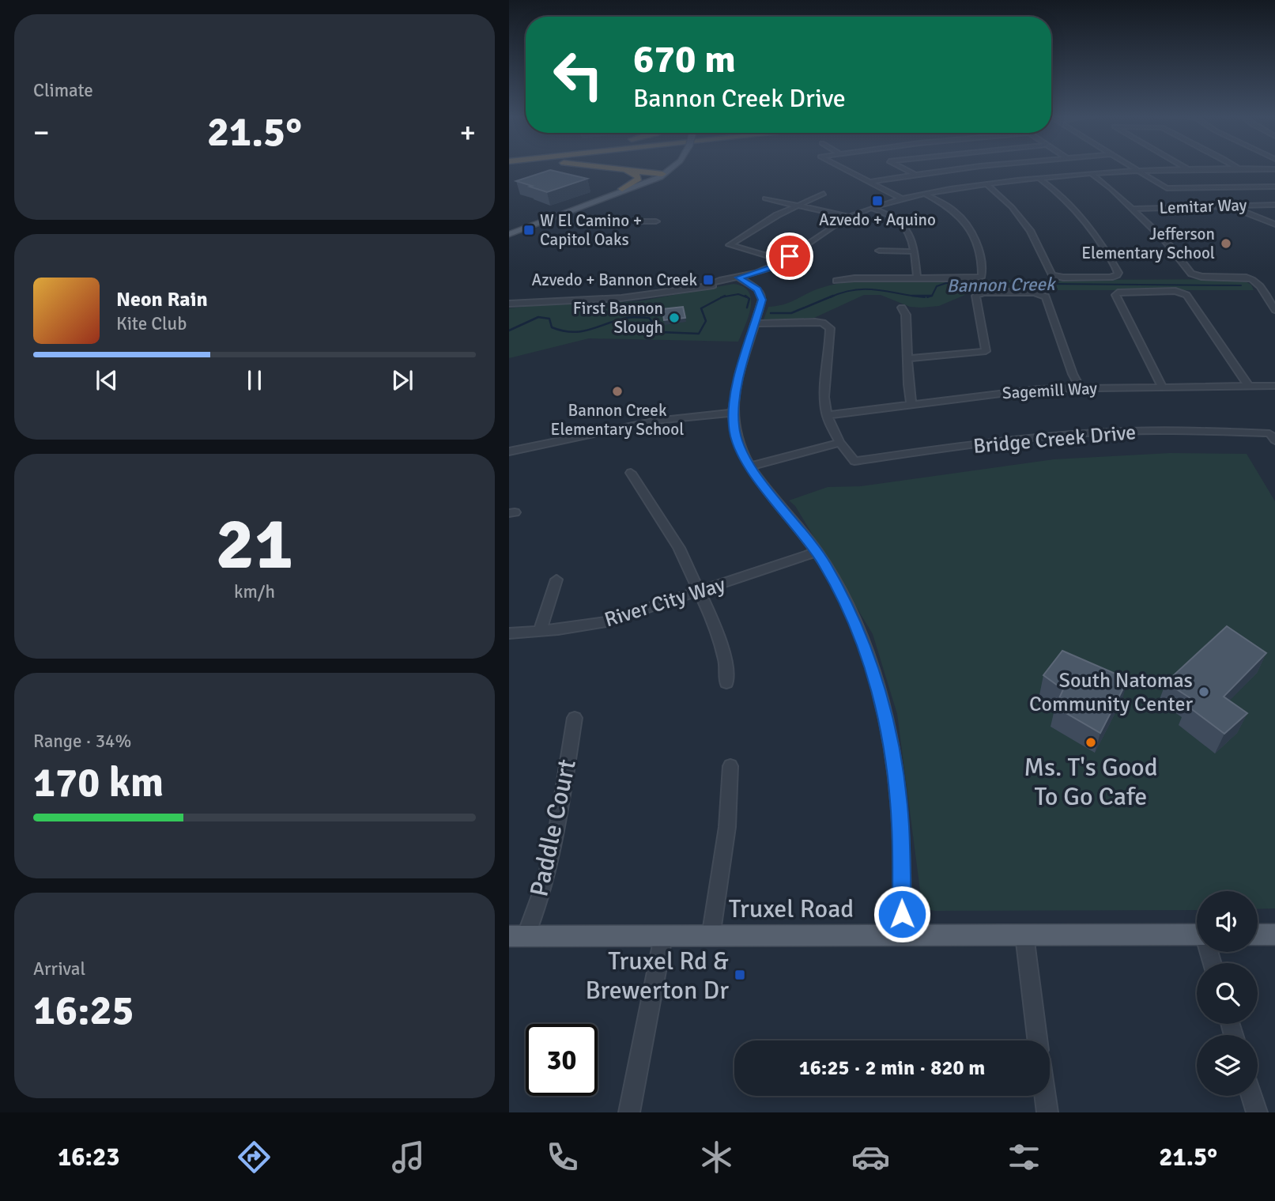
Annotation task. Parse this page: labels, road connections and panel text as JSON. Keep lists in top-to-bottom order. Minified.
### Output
{"streets":{"main road":["Truxel Road"],"street":["Lemitar Way","Sagemill Way","Bridge Creek Drive","River City Way","Paddle Court"]},"crossings":[["Paddle Court","Truxel Road"]],"water":["Bannon Creek"],"places":{"transit":["Azvedo + Aquino","W El Camino + Capitol Oaks","Azvedo + Bannon Creek","Truxel Rd & Brewerton Dr"],"other":["Jefferson Elementary School","First Bannon Slough","Bannon Creek Elementary School","South Natomas Community Center","Ms. T's Good To Go Cafe"]},"page":{"tile":["Climate",["21","km/h"],["Range · 34%","170 km"],["Arrival","16:25"]],"turn":["670 m","Bannon Creek Drive"],"heat":["−","21.5°","+"],"song":["Neon Rain","Kite Club"],"limit":"30","trip":"16:25 · 2 min · 820 m","tabs":["16:23","21.5°"]}}
